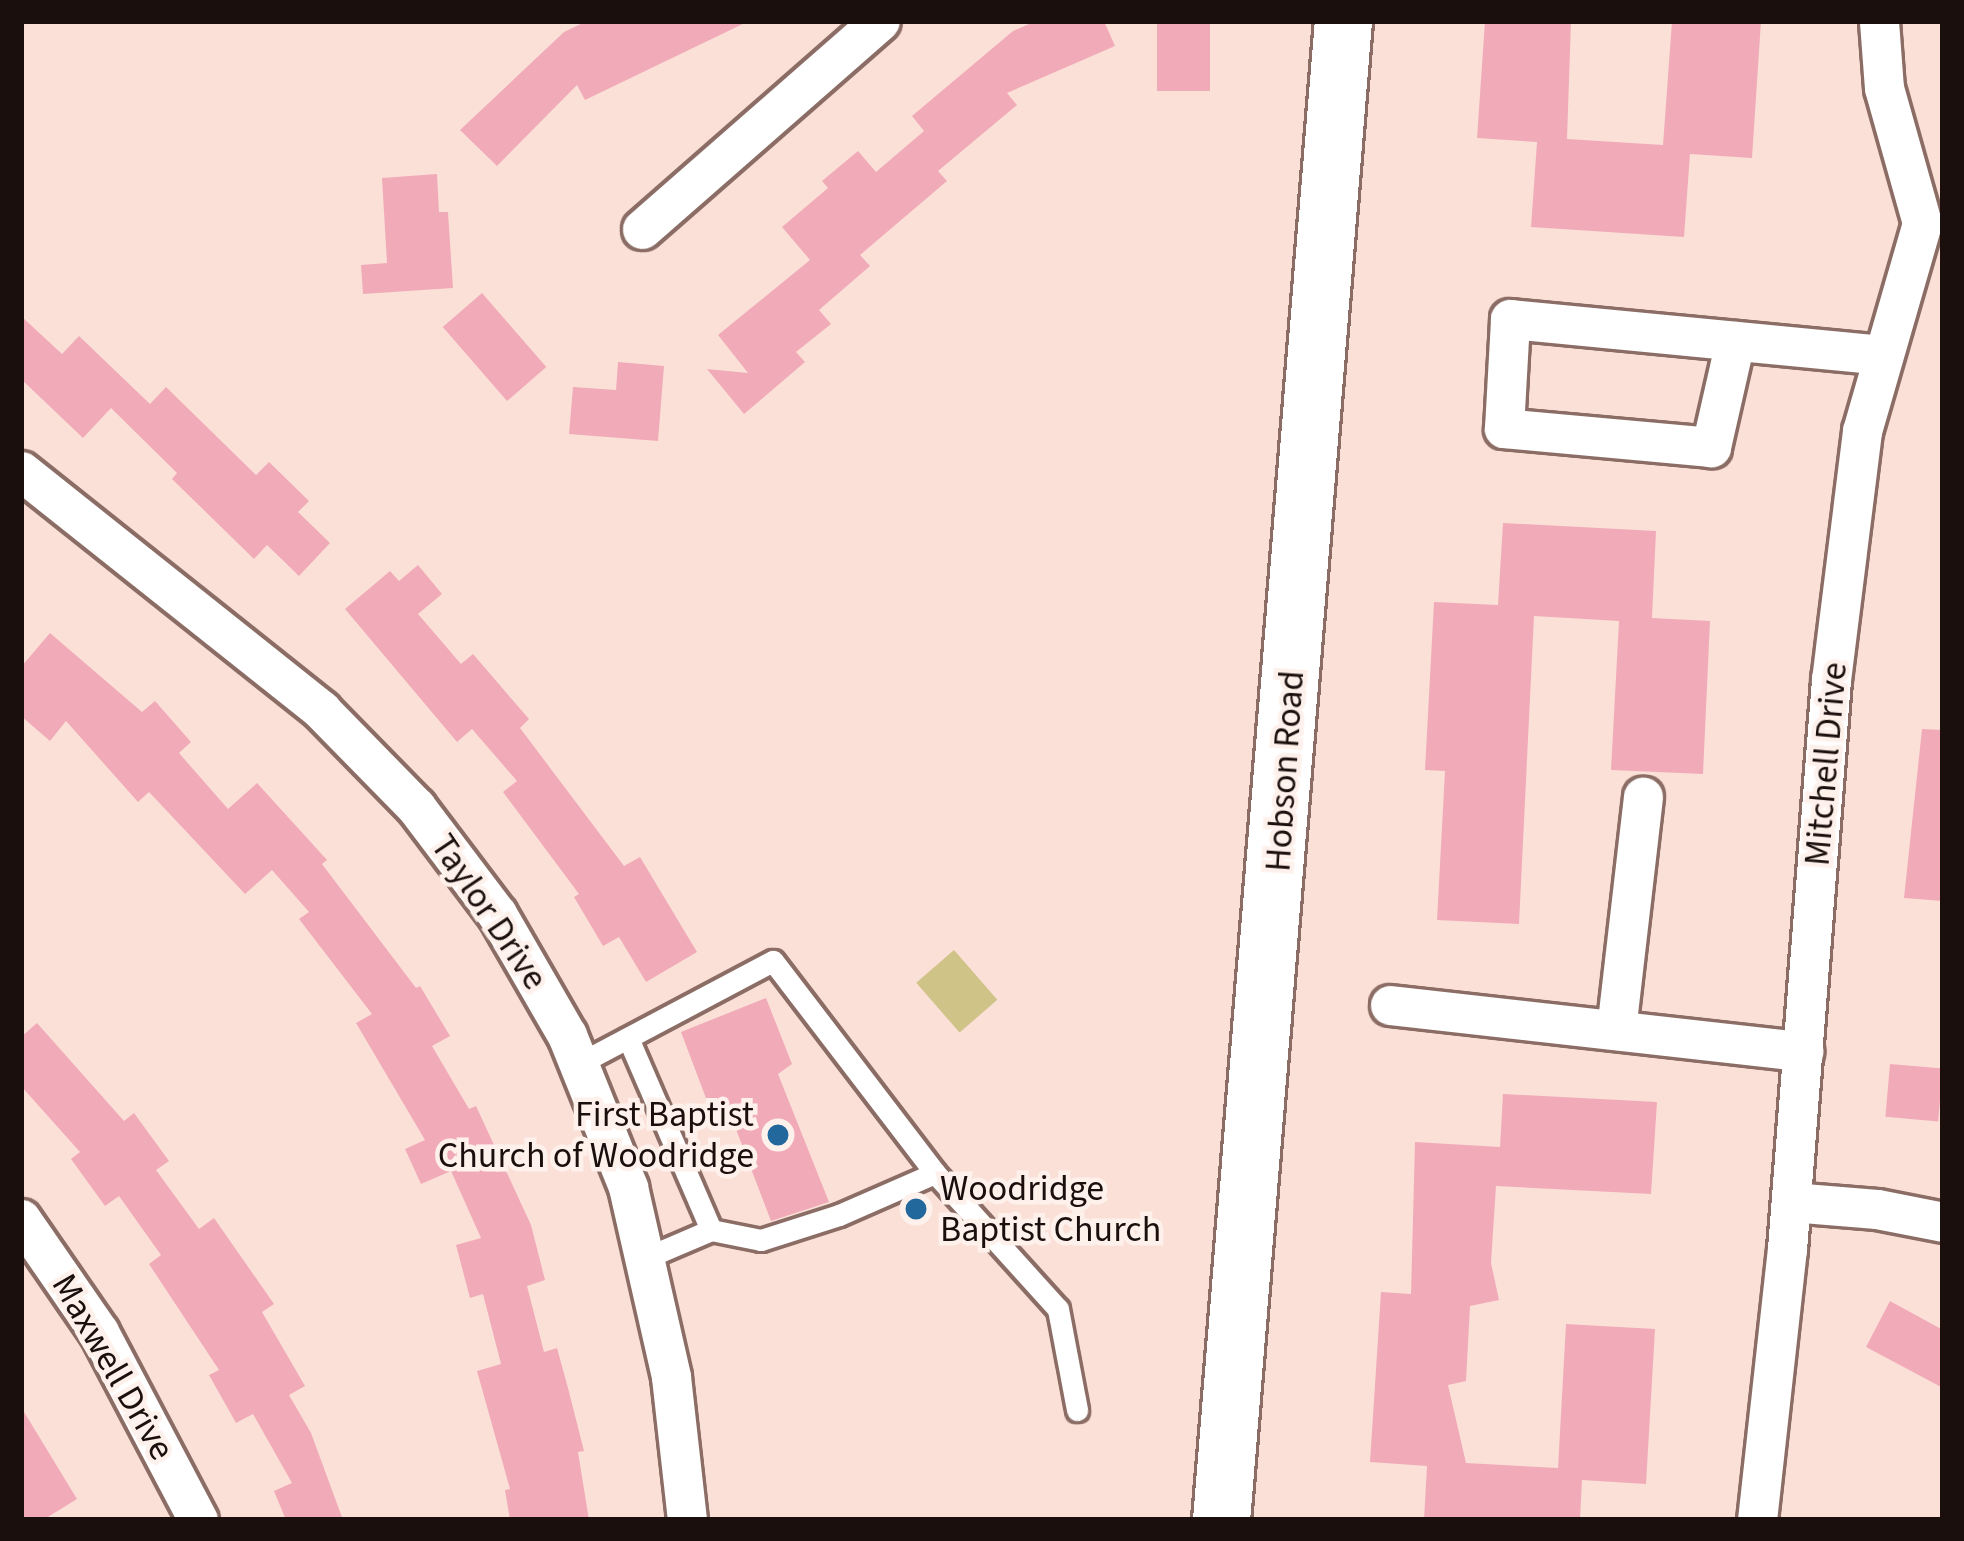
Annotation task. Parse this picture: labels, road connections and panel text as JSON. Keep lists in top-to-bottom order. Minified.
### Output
{"streets":{"main road":["Hobson Road"],"street":["Mitchell Drive","Taylor Drive","Maxwell Drive"]},"places":["First Baptist Church of Woodridge","Woodridge Baptist Church"]}
